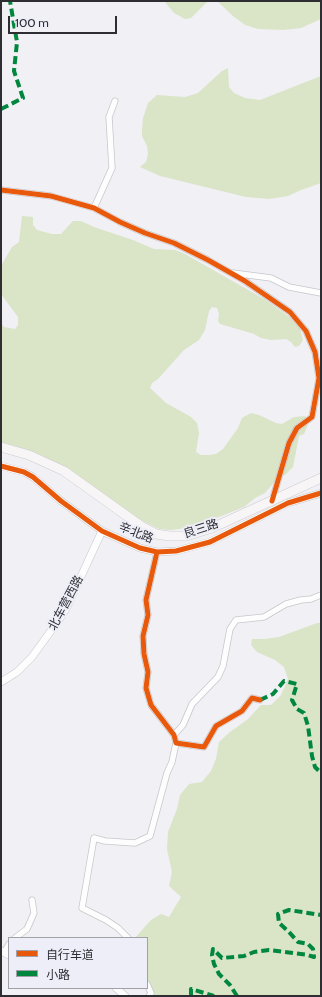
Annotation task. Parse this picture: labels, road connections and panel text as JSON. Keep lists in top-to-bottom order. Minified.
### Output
{"streets":{"main road":["良三路"],"street":["辛北路","北车营西路"]},"crossings":[["辛北路","北车营西路"]],"legend":["自行车道","小路"],"scale_bar":"100 m"}
